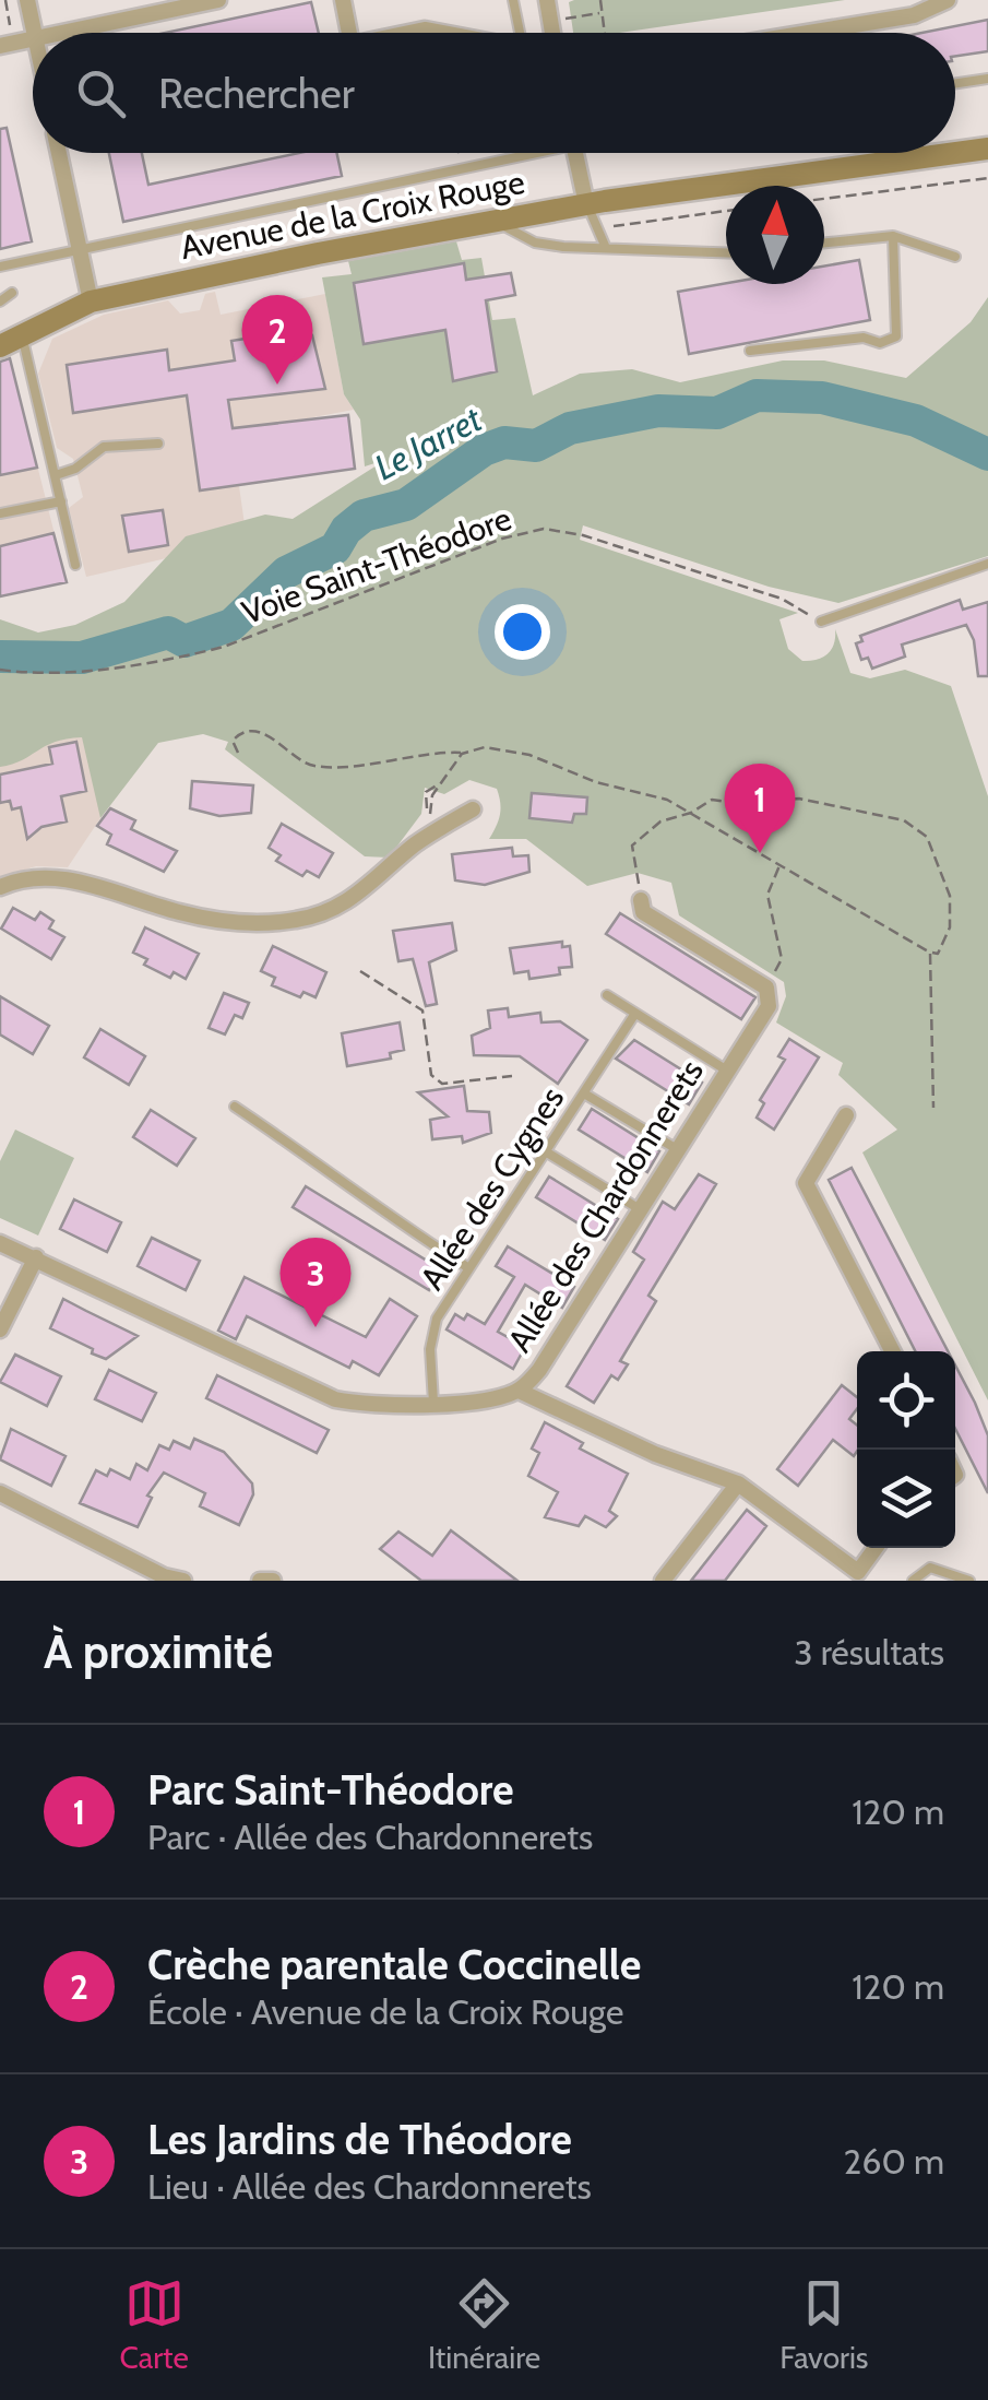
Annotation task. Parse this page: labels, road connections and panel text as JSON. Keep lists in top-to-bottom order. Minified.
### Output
{"streets":{"main road":["Avenue de la Croix Rouge"],"street":["Allée des Chardonnerets"],"lane":["Allée des Cygnes"],"path":["Voie Saint-Théodore"]},"crossings":[["Allée des Cygnes","Allée des Chardonnerets"]],"water":["Le Jarret"],"north":"top","page":{"search":"Rechercher","pins":["2","1","3"],"heading":["À proximité","3 résultats"],"list":[{"mark":"1","name":"Parc Saint-Théodore","note":"Parc · Allée des Chardonnerets","value":"120 m"},{"mark":"2","name":"Crèche parentale Coccinelle","note":"École · Avenue de la Croix Rouge","value":"120 m"},{"mark":"3","name":"Les Jardins de Théodore","note":"Lieu · Allée des Chardonnerets","value":"260 m"}],"nav":["Carte","Itinéraire","Favoris"]}}
